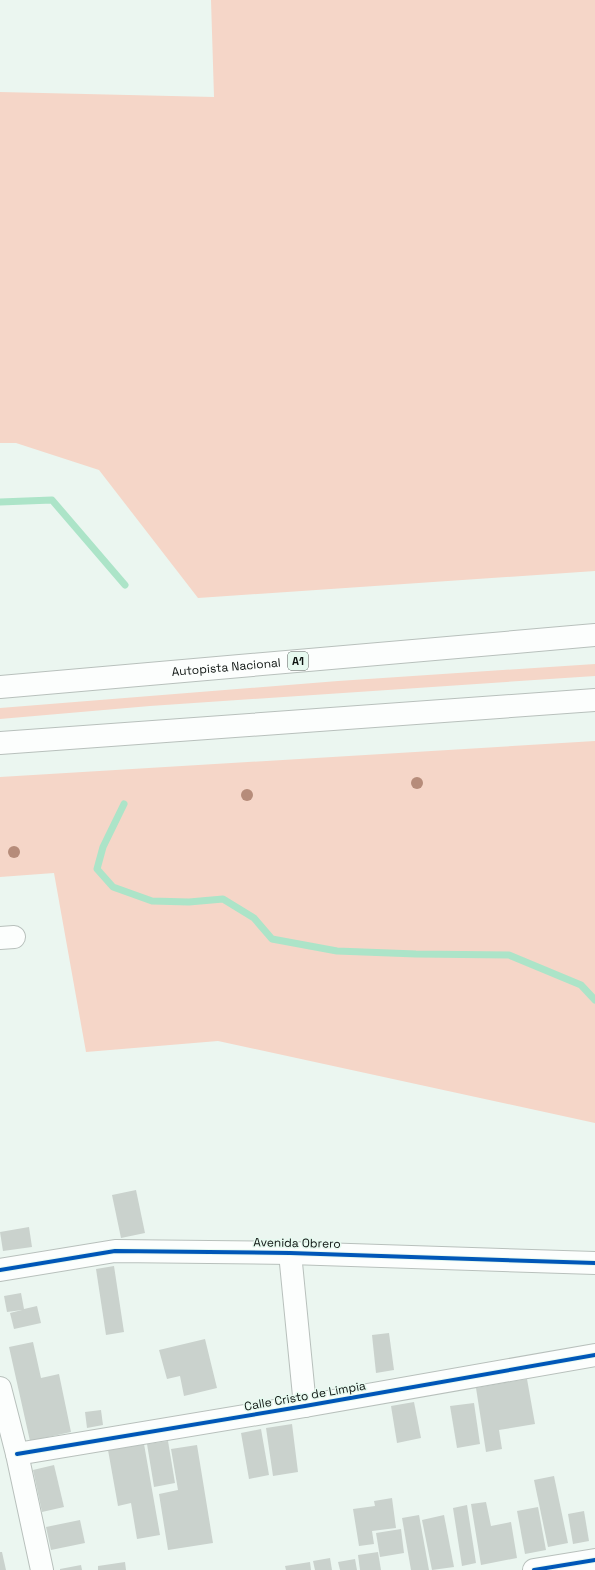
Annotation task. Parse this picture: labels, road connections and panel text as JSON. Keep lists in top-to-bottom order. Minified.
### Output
{"streets":{"main road":["A1","Autopista Nacional","Avenida Obrero","Calle Cristo de Limpia"]}}
